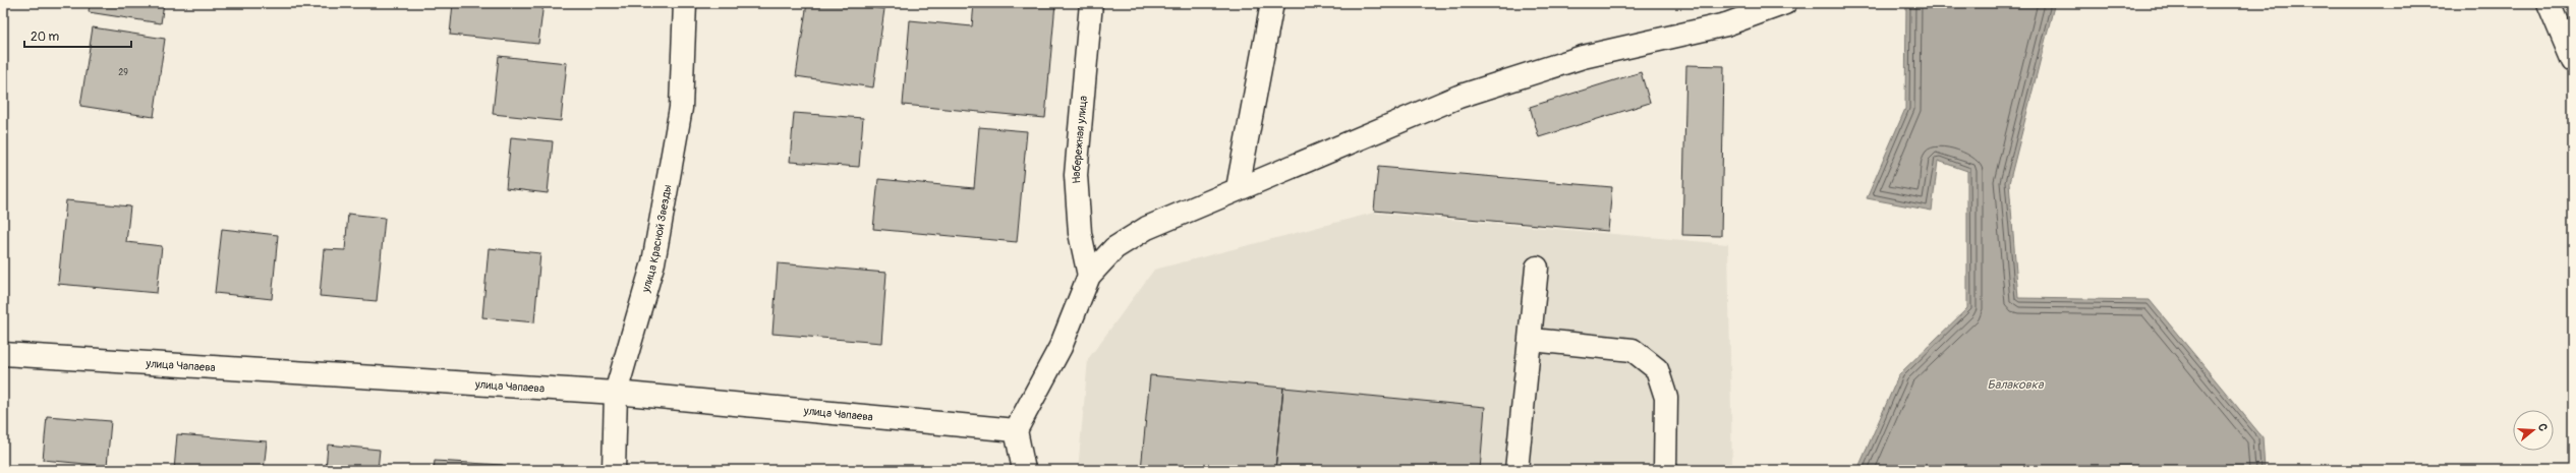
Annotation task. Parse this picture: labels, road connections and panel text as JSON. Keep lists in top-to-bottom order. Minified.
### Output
{"streets":{"street":["Набережная улица","улица Красной Звезды","улица Чапаева"]},"crossings":[["улица Красной Звезды","улица Чапаева"]],"water":["Балаковка"],"house_numbers":["29"],"scale_bar":"20 m","north":"right"}
